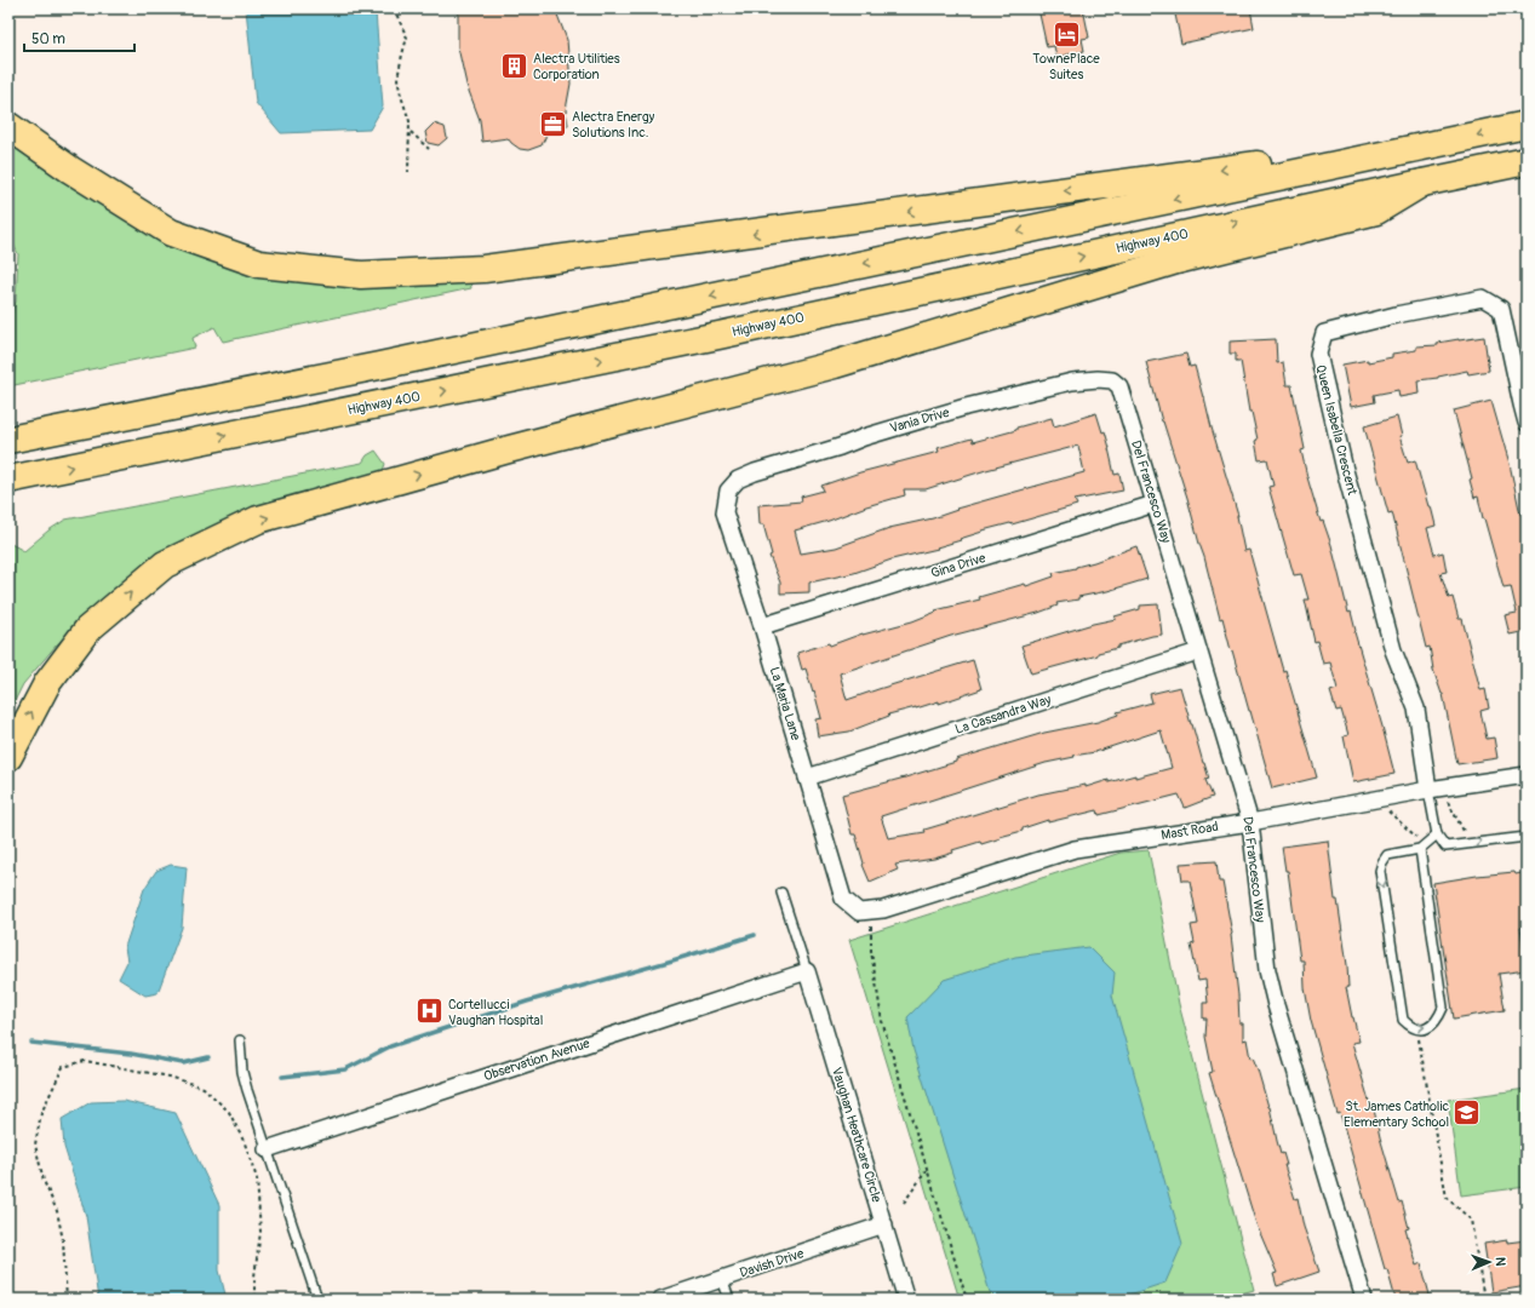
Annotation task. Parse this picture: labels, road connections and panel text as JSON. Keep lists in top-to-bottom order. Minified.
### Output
{"streets":{"highway":["Highway 400"],"street":["Vania Drive","Queen Isabella Crescent","Del Francesco Way","Gina Drive","La Maria Lane","La Cassandra Way","Mast Road","Observation Avenue","Vaughan Heathcare Circle","Davish Drive"]},"crossings":[["Vania Drive","Del Francesco Way"],["Vania Drive","La Maria Lane"],["Queen Isabella Crescent","Mast Road"],["Del Francesco Way","Gina Drive"],["Del Francesco Way","La Cassandra Way"],["Del Francesco Way","Mast Road"],["Gina Drive","La Maria Lane"],["La Maria Lane","La Cassandra Way"],["La Maria Lane","Mast Road"],["Observation Avenue","Vaughan Heathcare Circle"],["Vaughan Heathcare Circle","Davish Drive"]],"places":{"hotel":["TownePlace Suites"],"building":["Alectra Utilities Corporation"],"office":["Alectra Energy Solutions Inc."],"hospital":["Cortellucci Vaughan Hospital"],"school or university":["St. James Catholic Elementary School"]},"scale_bar":"50 m","north":"right"}
